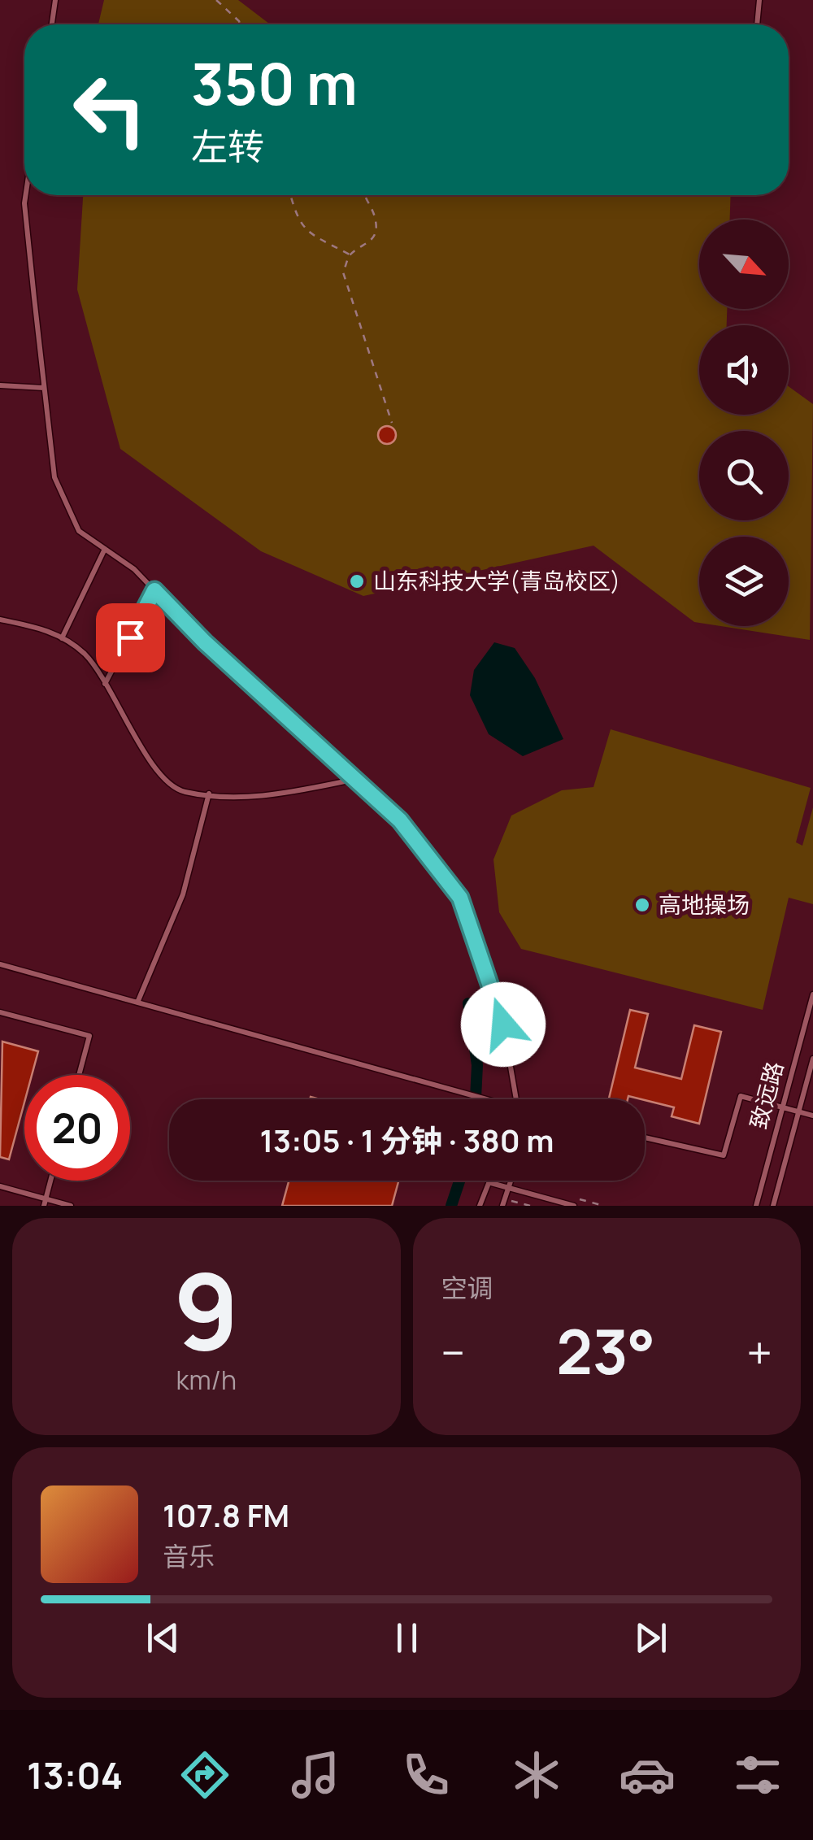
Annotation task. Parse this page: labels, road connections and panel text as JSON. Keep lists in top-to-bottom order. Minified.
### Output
{"streets":{"lane":["致远路"]},"places":["山东科技大学(青岛校区)","高地操场"],"north":"bottom right","page":{"turn":["350 m","左转"],"limit":"20","trip":"13:05 · 1 分钟 · 380 m","tile":[["9","km/h"],"空调"],"heat":["−","23°","+"],"song":["107.8 FM","音乐"],"tabs":"13:04"}}
